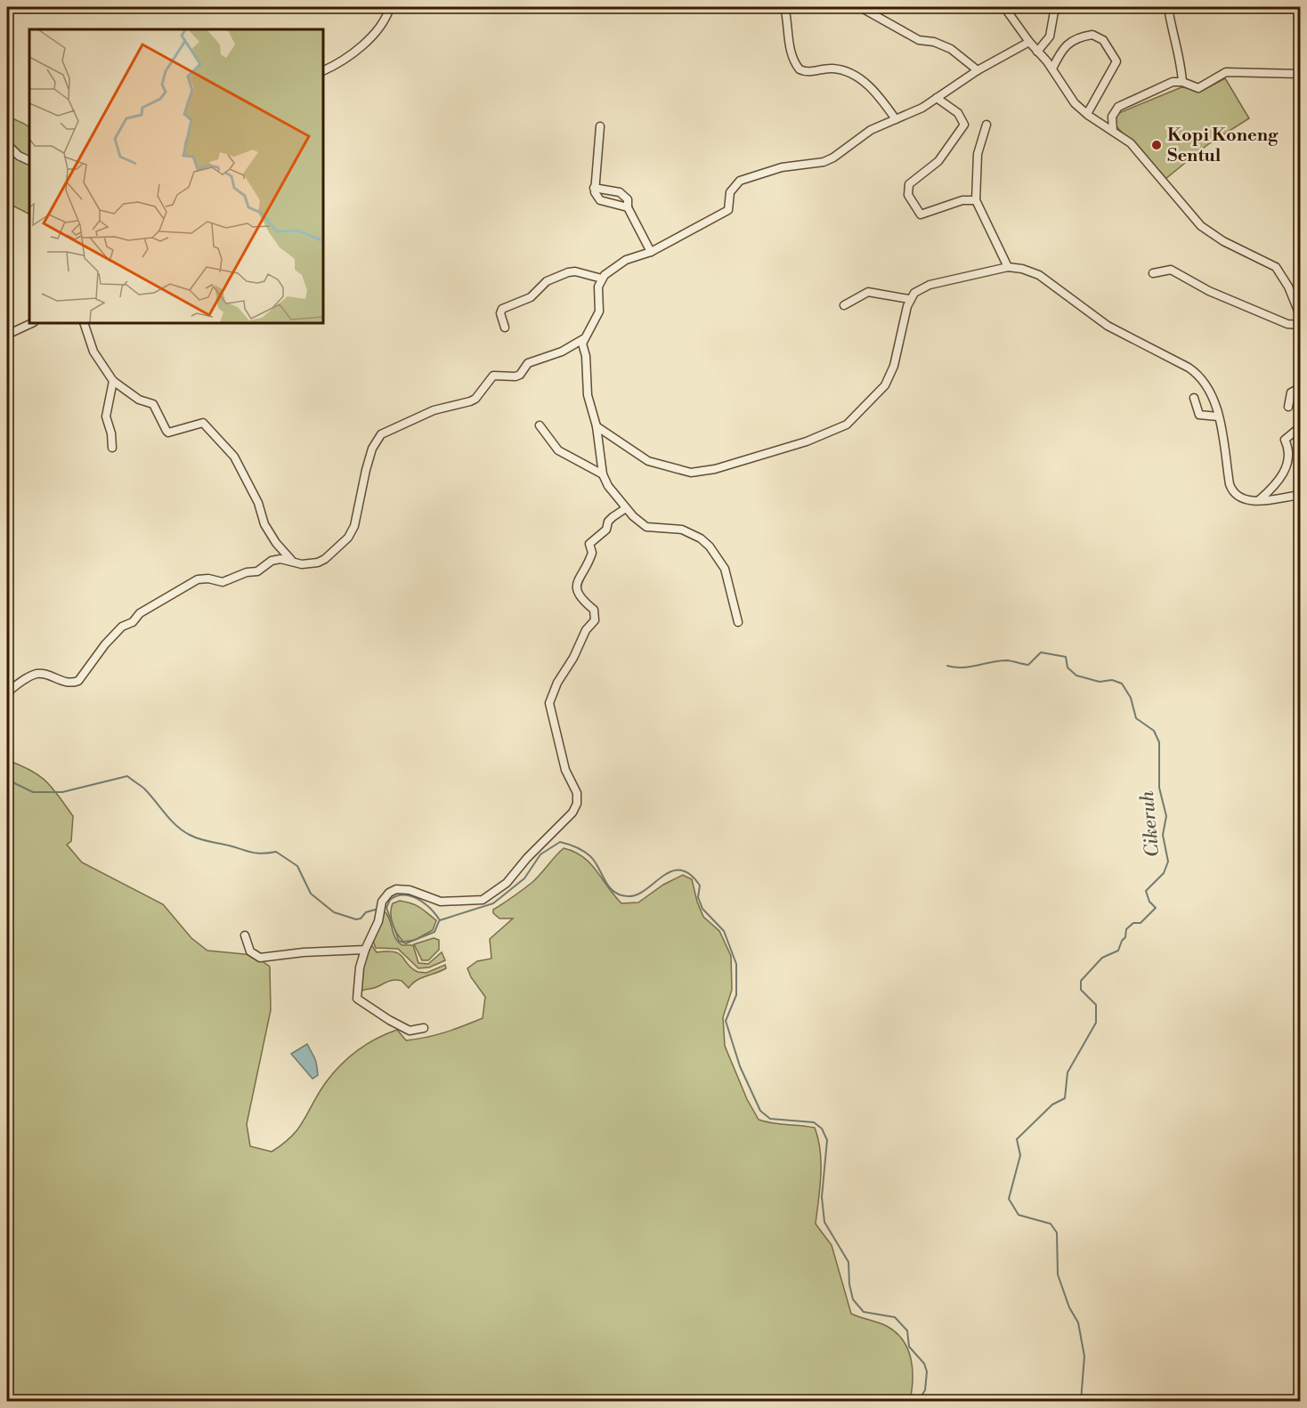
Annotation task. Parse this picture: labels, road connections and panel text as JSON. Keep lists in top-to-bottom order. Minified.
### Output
{"water":["Cikeruh"],"places":["Kopi Koneng Sentul"]}
